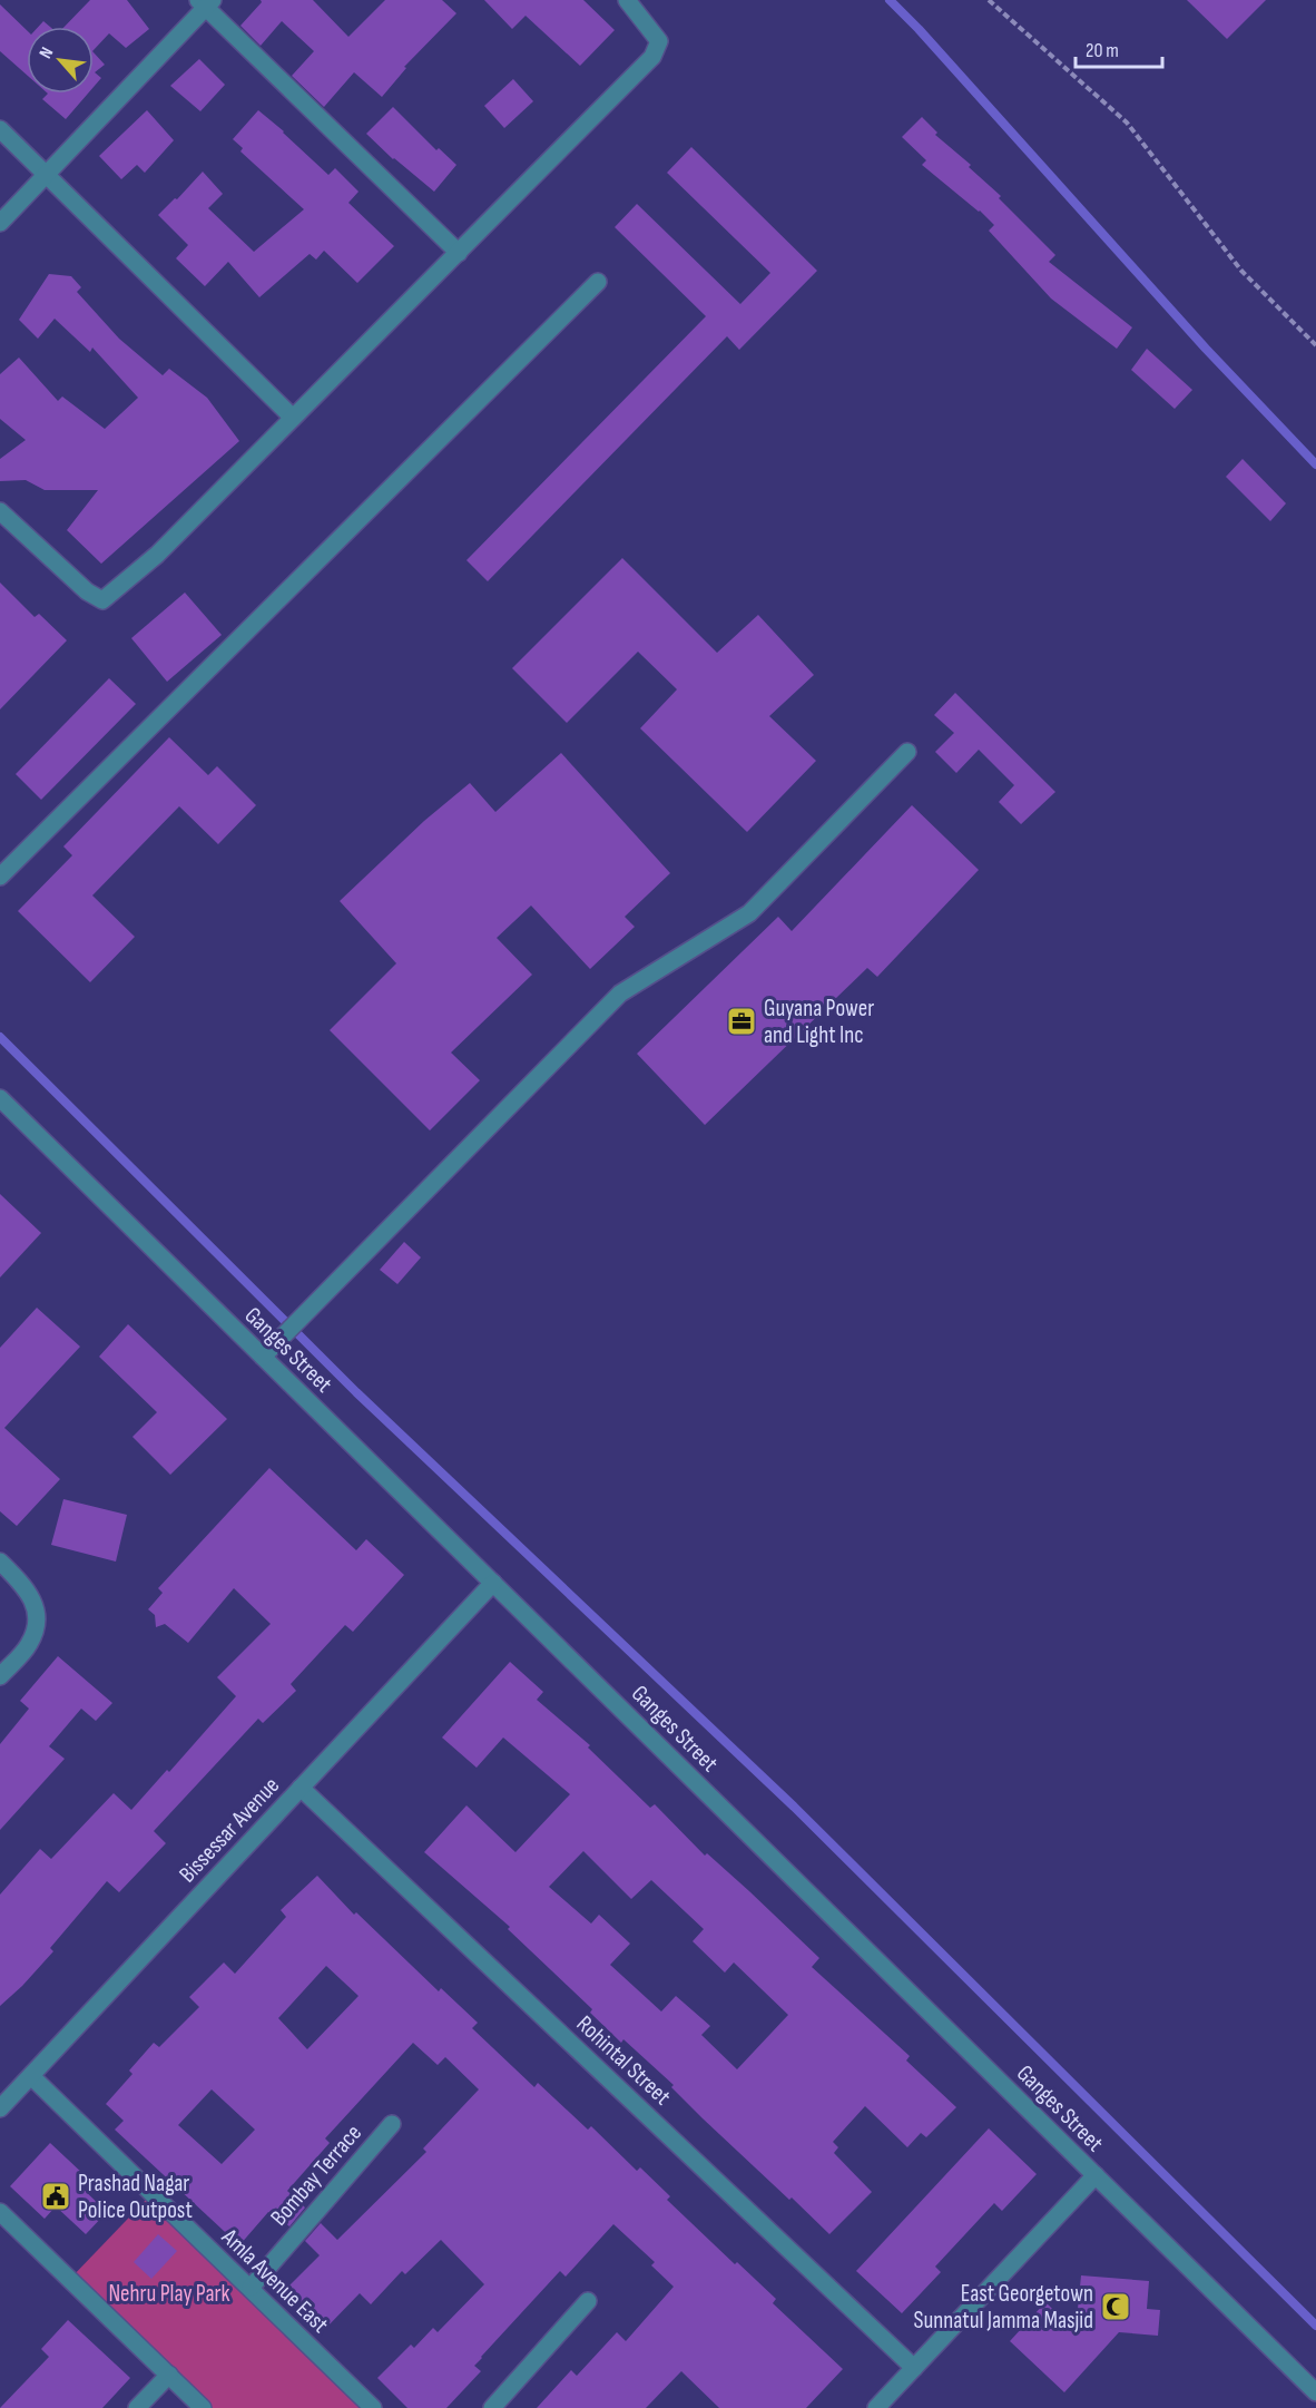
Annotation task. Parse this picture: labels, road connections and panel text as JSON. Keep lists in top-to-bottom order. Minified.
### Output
{"streets":{"street":["Ganges Street","Bissessar Avenue","Rohintal Street","Bombay Terrace","Amla Avenue East"]},"crossings":[["Ganges Street","Bissessar Avenue"],["Bissessar Avenue","Rohintal Street"],["Bissessar Avenue","Amla Avenue East"],["Bombay Terrace","Amla Avenue East"]],"parks":["Nehru Play Park"],"places":{"office":["Guyana Power and Light Inc"],"public building":["Prashad Nagar Police Outpost"],"mosque":["East Georgetown Sunnatul Jamma Masjid"]},"scale_bar":"20 m","north":"top left"}
